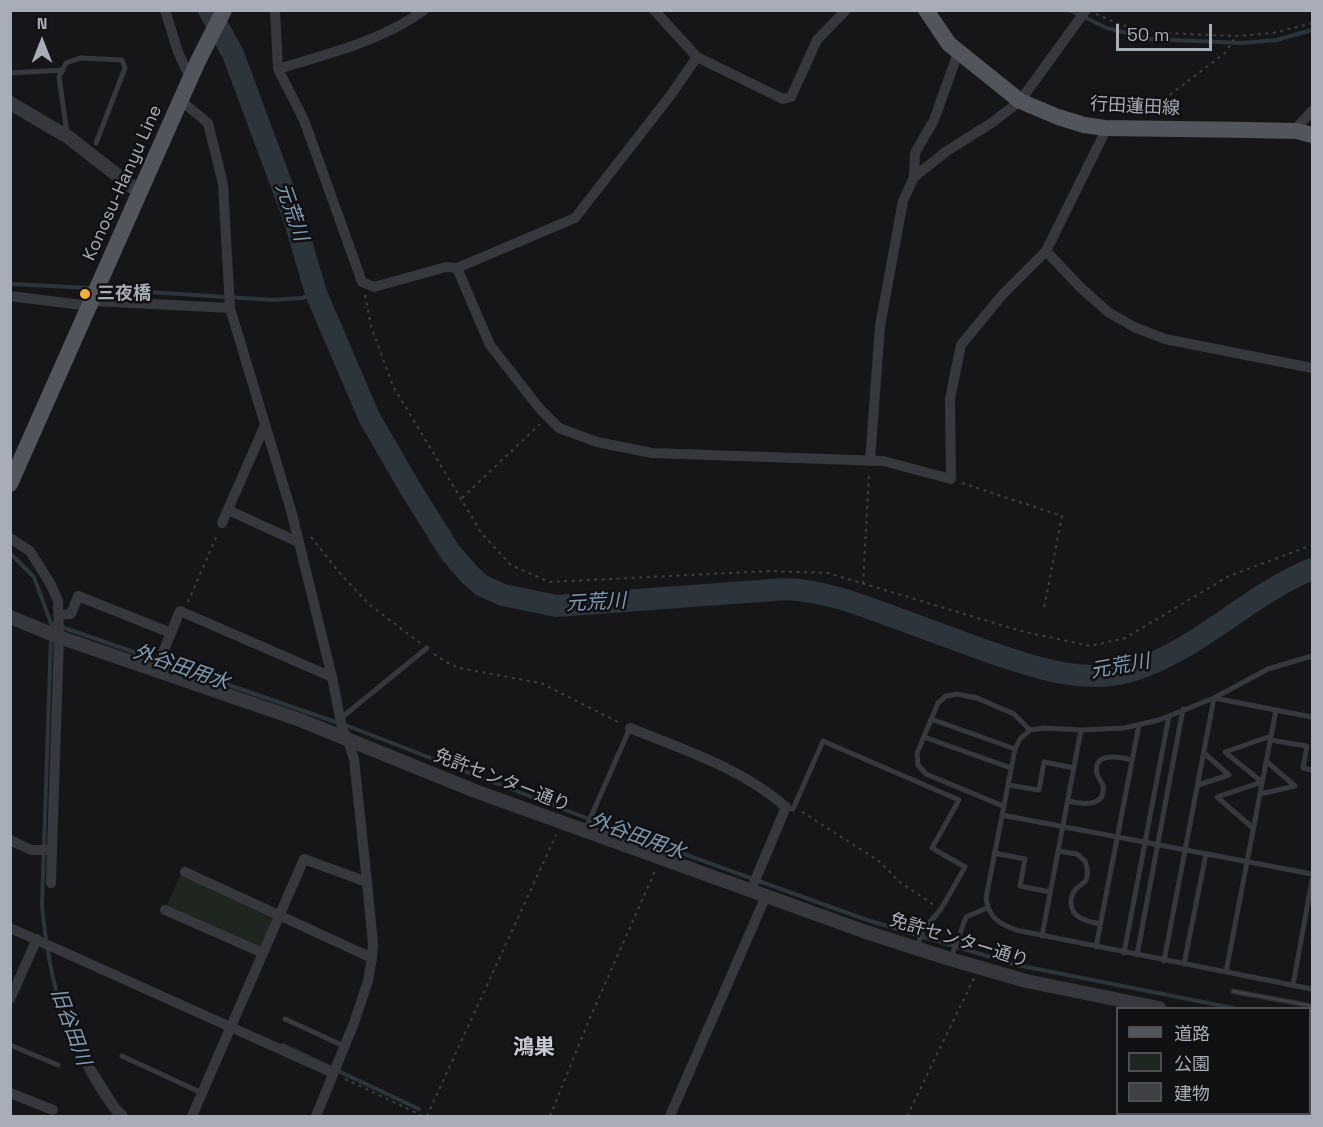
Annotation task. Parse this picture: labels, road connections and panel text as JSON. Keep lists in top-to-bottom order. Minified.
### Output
{"streets":{"main road":["行田蓮田線","Konosu-Hanyu Line"],"street":["免許センター通り"]},"districts":["鴻巣"],"water":["元荒川","外谷田用水","旧谷田川"],"places":["三夜橋"],"legend":["道路","公園","建物"],"scale_bar":"50 m","north":"top"}
